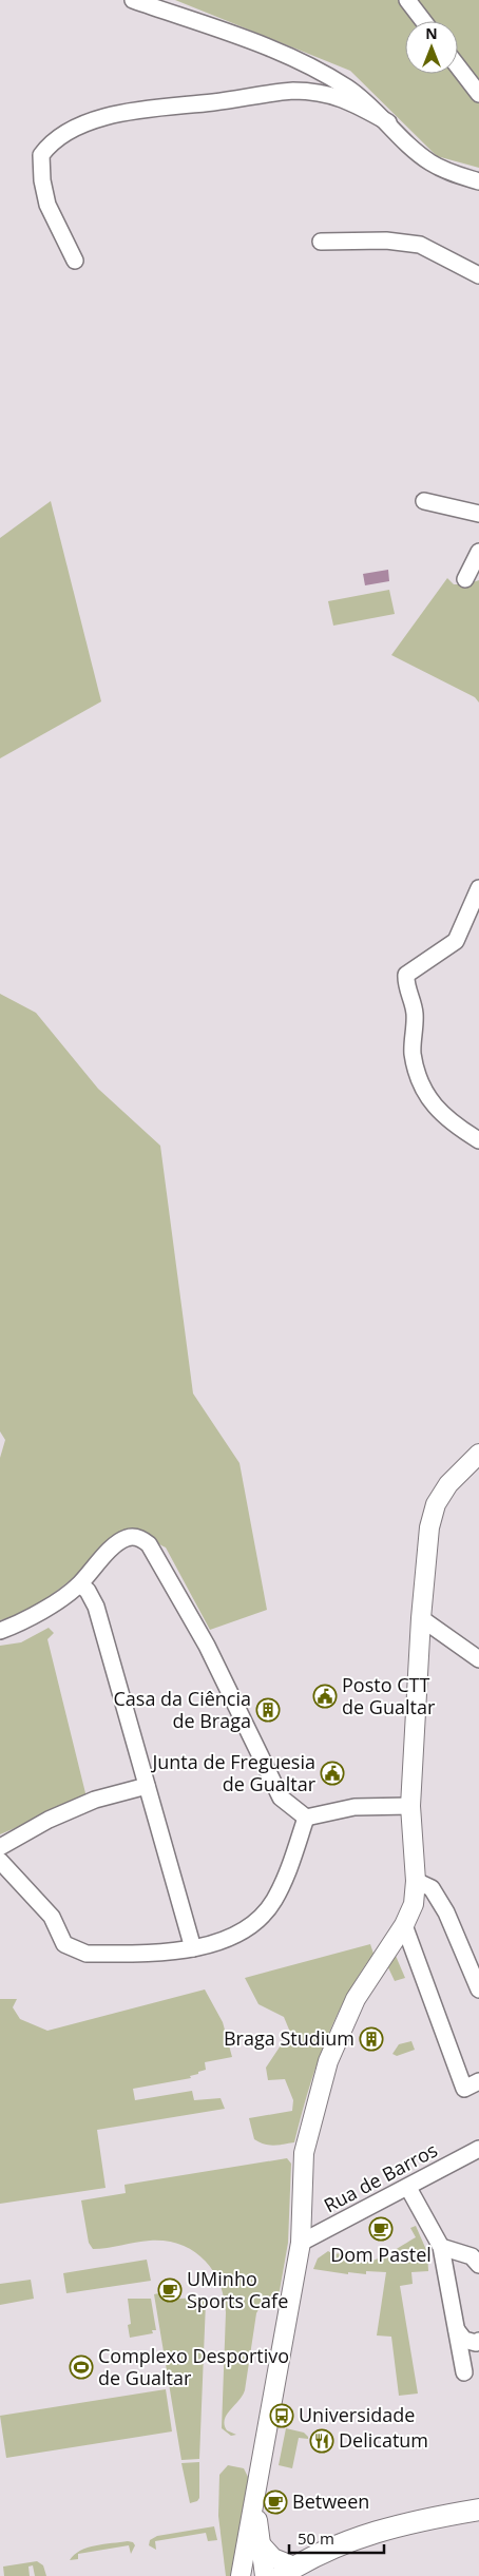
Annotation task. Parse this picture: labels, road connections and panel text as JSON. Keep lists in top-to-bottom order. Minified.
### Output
{"streets":{"street":["Rua de Barros"]},"places":{"public building":["Posto CTT de Gualtar","Junta de Freguesia de Gualtar"],"building":["Casa da Ciência de Braga","Braga Studium"],"cafe":["Dom Pastel","UMinho Sports Cafe","Between"],"sports":["Complexo Desportivo de Gualtar"],"bus stop":["Universidade"],"restaurant":["Delicatum"]},"scale_bar":"50 m","north":"top"}
